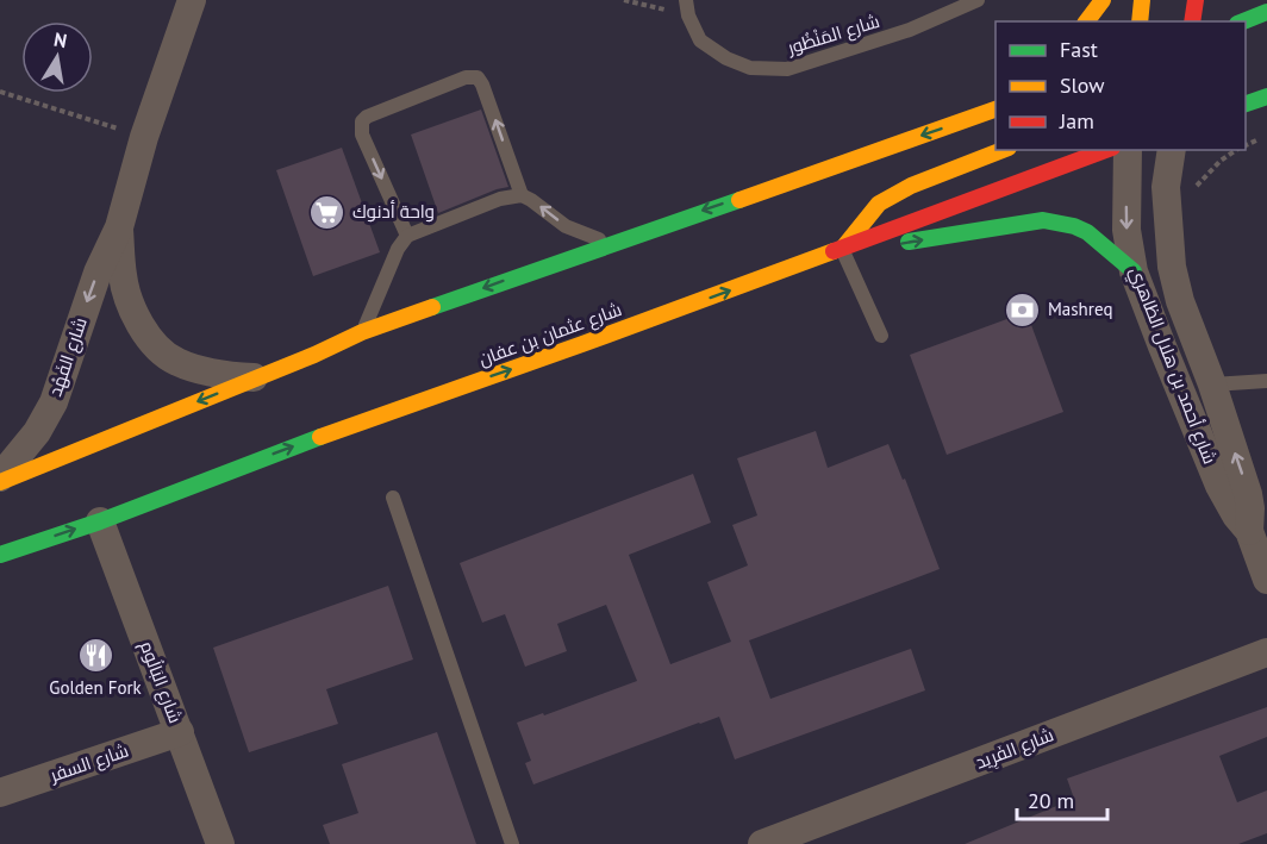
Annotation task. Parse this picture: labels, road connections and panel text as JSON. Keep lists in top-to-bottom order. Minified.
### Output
{"streets":{"main road":["شارع عثمان بن عفان"],"street":["شارع الفَهْد","شارع أحمد بن هلال الظاهري","شارع البَالُوم","شارع الفَرِيد","شارع السفر"],"lane":["شارع المَنْظُور"]},"crossings":[["شارع عثمان بن عفان","شارع البَالُوم"],["شارع البَالُوم","شارع السفر"]],"one_way":["شارع الفَهْد"],"places":{"supermarket":["واحة أدنوك"],"bank":["Mashreq"],"restaurant":["Golden Fork"]},"legend":["Fast","Slow","Jam"],"scale_bar":"20 m","north":"top"}
